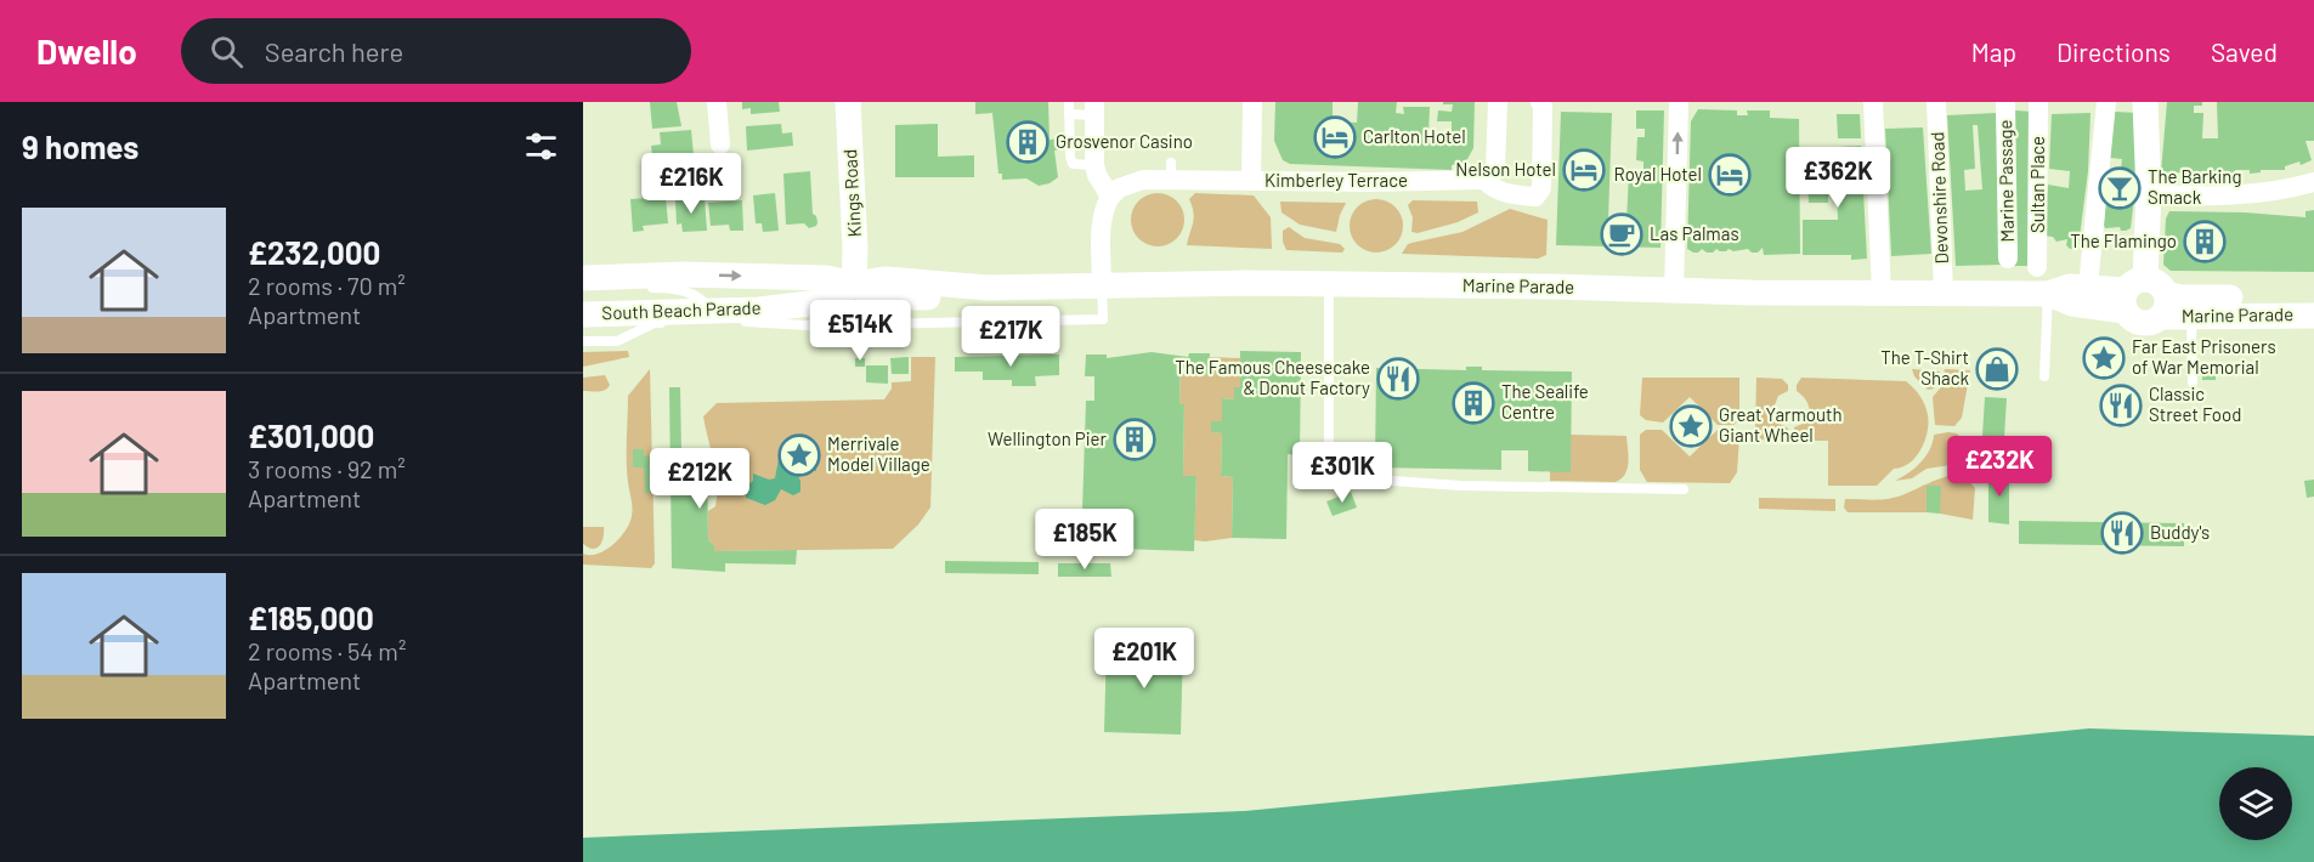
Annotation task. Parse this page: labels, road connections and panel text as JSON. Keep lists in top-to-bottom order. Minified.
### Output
{"streets":{"street":["Kimberley Terrace","Marine Passage","Sultan Place","Kings Road","Devonshire Road","Marine Parade","South Beach Parade"]},"crossings":[["Kings Road","Marine Parade"],["Kings Road","South Beach Parade"],["Devonshire Road","Marine Parade"],["Marine Parade","South Beach Parade"]],"places":{"hotel":["Carlton Hotel","Nelson Hotel","Royal Hotel"],"building":["Grosvenor Casino","The Flamingo","The Sealife Centre","Wellington Pier"],"bar":["The Barking Smack"],"cafe":["Las Palmas"],"place":["Far East Prisoners of War Memorial","Great Yarmouth Giant Wheel","Merrivale Model Village"],"shop":["The T-Shirt Shack"],"restaurant":["The Famous Cheesecake & Donut Factory","Classic Street Food","Buddy's"]},"page":{"header":"Dwello","search":"Search here","nav":["Map","Directions","Saved"],"heading":"9 homes","price":["£362K","£216K","£514K","£217K","£232K","£301K","£212K","£185K","£201K"],"list":[{"name":"£232,000","note":"2 rooms · 70 m² · Apartment"},{"name":"£301,000","note":"3 rooms · 92 m² · Apartment"},{"name":"£185,000","note":"2 rooms · 54 m² · Apartment"}]}}
